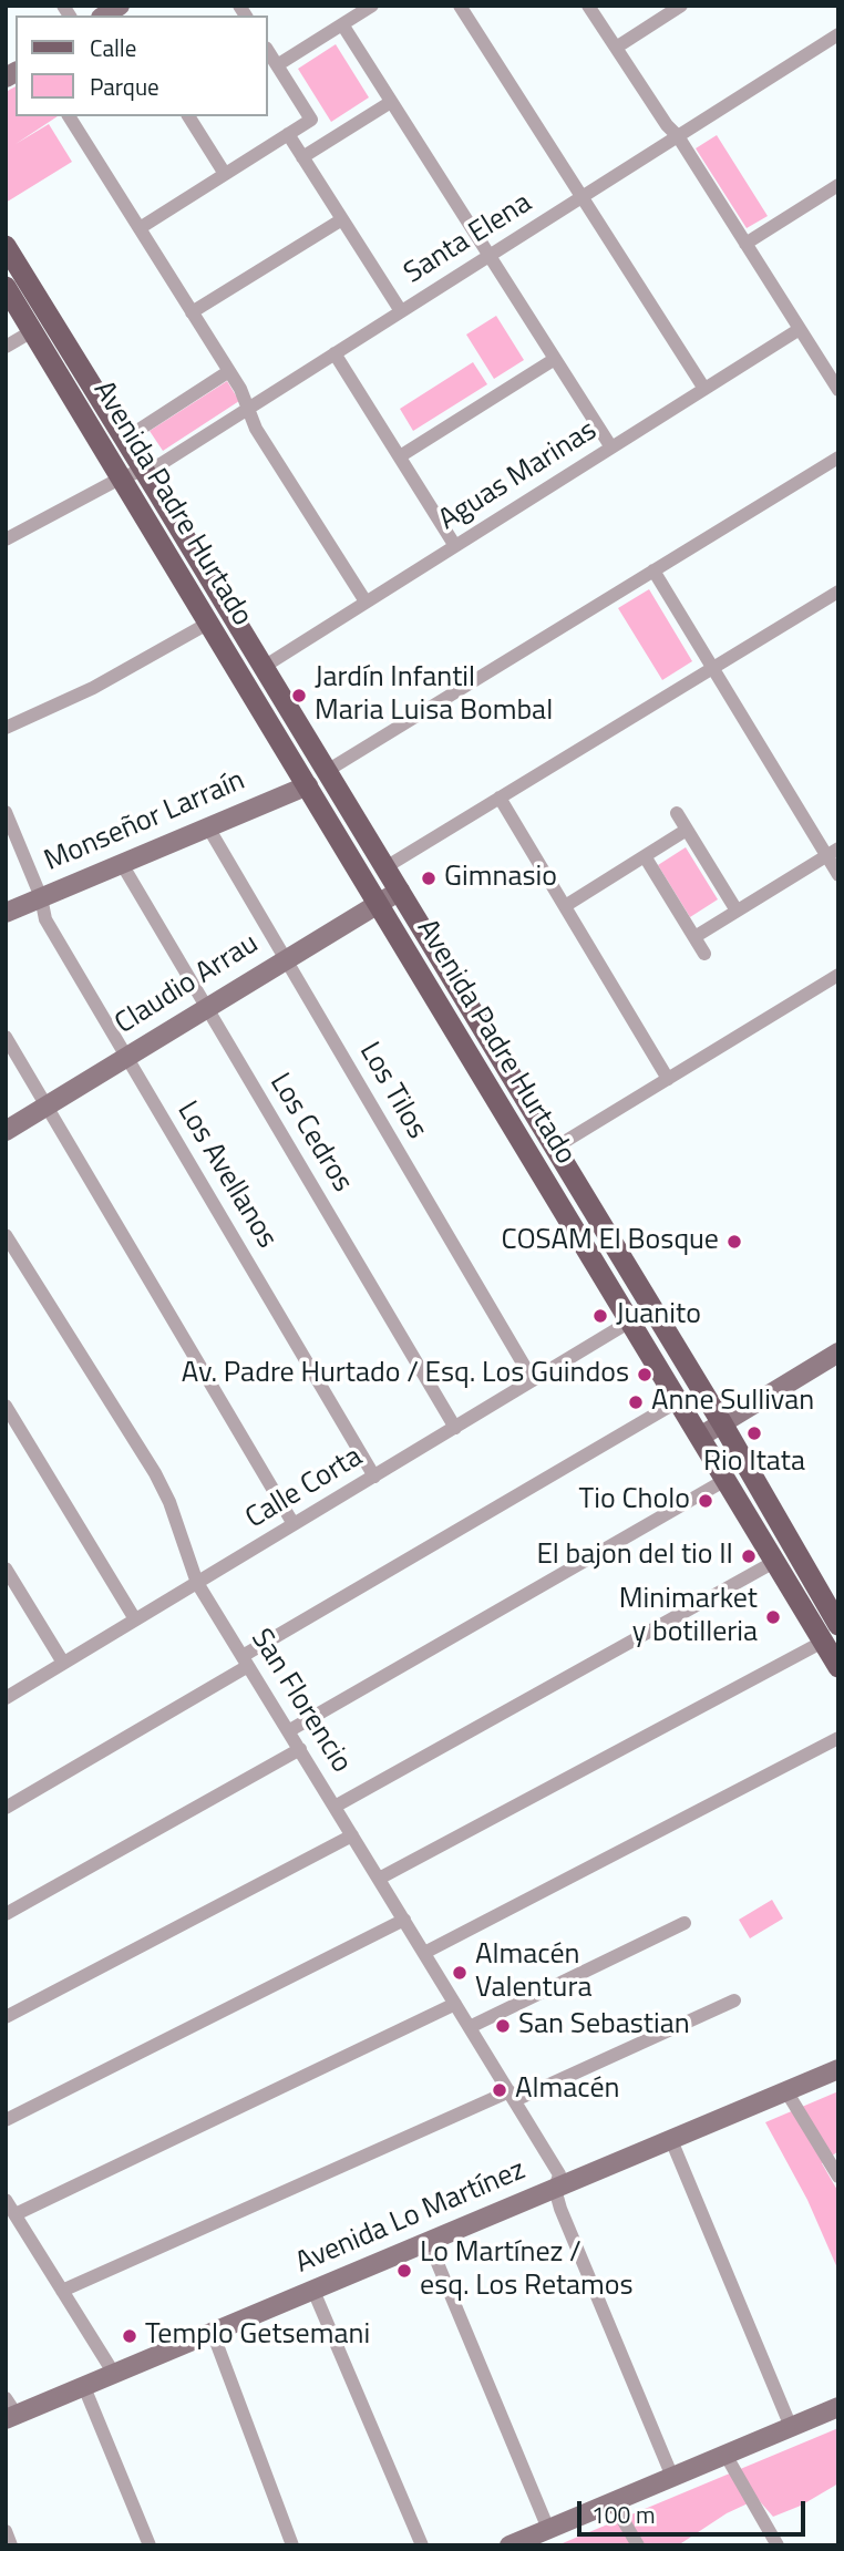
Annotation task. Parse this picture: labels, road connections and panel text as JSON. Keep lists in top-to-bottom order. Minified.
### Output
{"streets":{"main road":["Avenida Padre Hurtado","Monseñor Larraín","Claudio Arrau","Avenida Lo Martínez"],"street":["Santa Elena","Aguas Marinas","Los Tilos","Los Cedros","Los Avellanos","Calle Corta","San Florencio"]},"crossings":[["Santa Elena","Avenida Padre Hurtado"],["Aguas Marinas","Avenida Padre Hurtado"],["Avenida Padre Hurtado","Monseñor Larraín"],["Avenida Padre Hurtado","Claudio Arrau"],["Avenida Padre Hurtado","Calle Corta"],["Monseñor Larraín","Los Tilos"],["Monseñor Larraín","Los Cedros"],["Monseñor Larraín","Los Avellanos"],["Claudio Arrau","Los Tilos"],["Claudio Arrau","Los Cedros"],["Claudio Arrau","Los Avellanos"],["Los Tilos","Calle Corta"],["Los Cedros","Calle Corta"],["Los Avellanos","Calle Corta"],["Calle Corta","San Florencio"],["San Florencio","Avenida Lo Martínez"]],"places":["Jardín Infantil Maria Luisa Bombal","Gimnasio","COSAM El Bosque","Juanito","Av. Padre Hurtado / Esq. Los Guindos","Anne Sullivan","Rio Itata","Tio Cholo","El bajon del tio II","Minimarket y botilleria","Almacén Valentura","San Sebastian","Almacén","Lo Martínez / esq. Los Retamos","Templo Getsemani"],"legend":["Calle","Parque"],"scale_bar":"100 m"}
